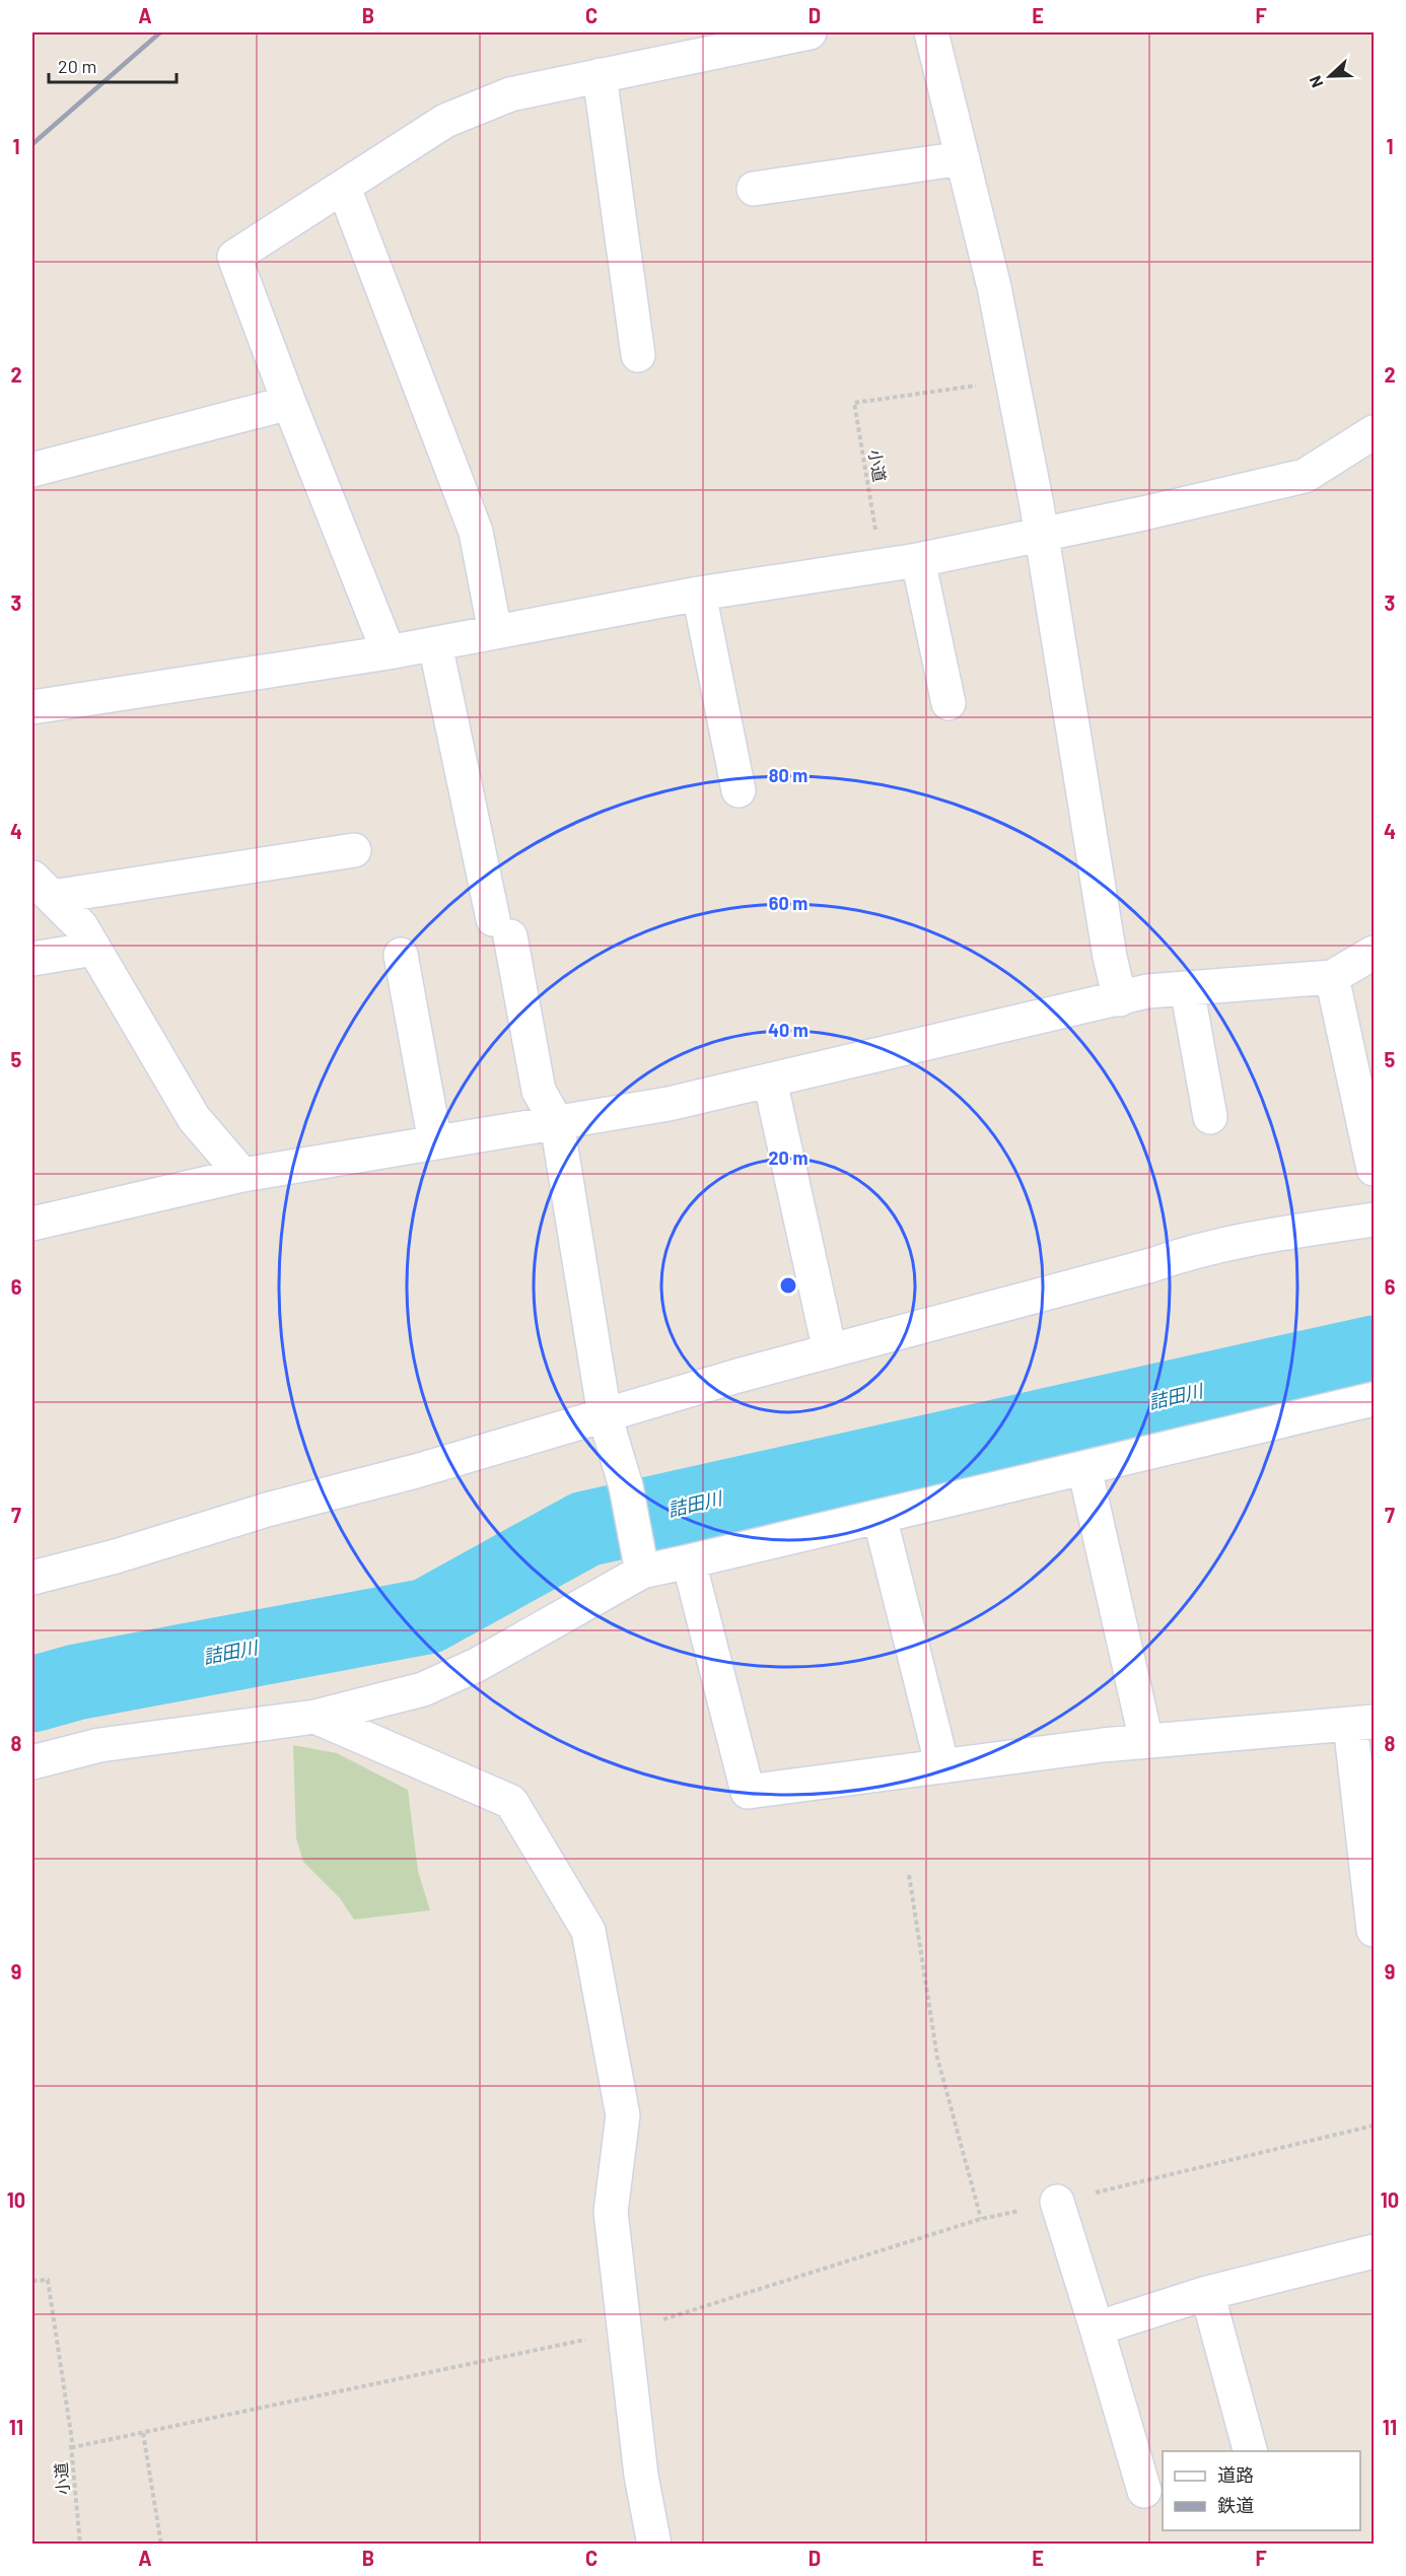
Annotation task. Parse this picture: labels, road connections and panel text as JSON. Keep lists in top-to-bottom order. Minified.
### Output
{"streets":{"path":["小道"]},"water":["詰田川"],"legend":["道路","鉄道"],"scale_bar":"20 m","north":"left","grid":{"columns":["A","B","C","D","E","F"],"rows":["1","2","3","4","5","6","7","8","9","10","11"]},"rings":["80 m","60 m","40 m","20 m"]}
